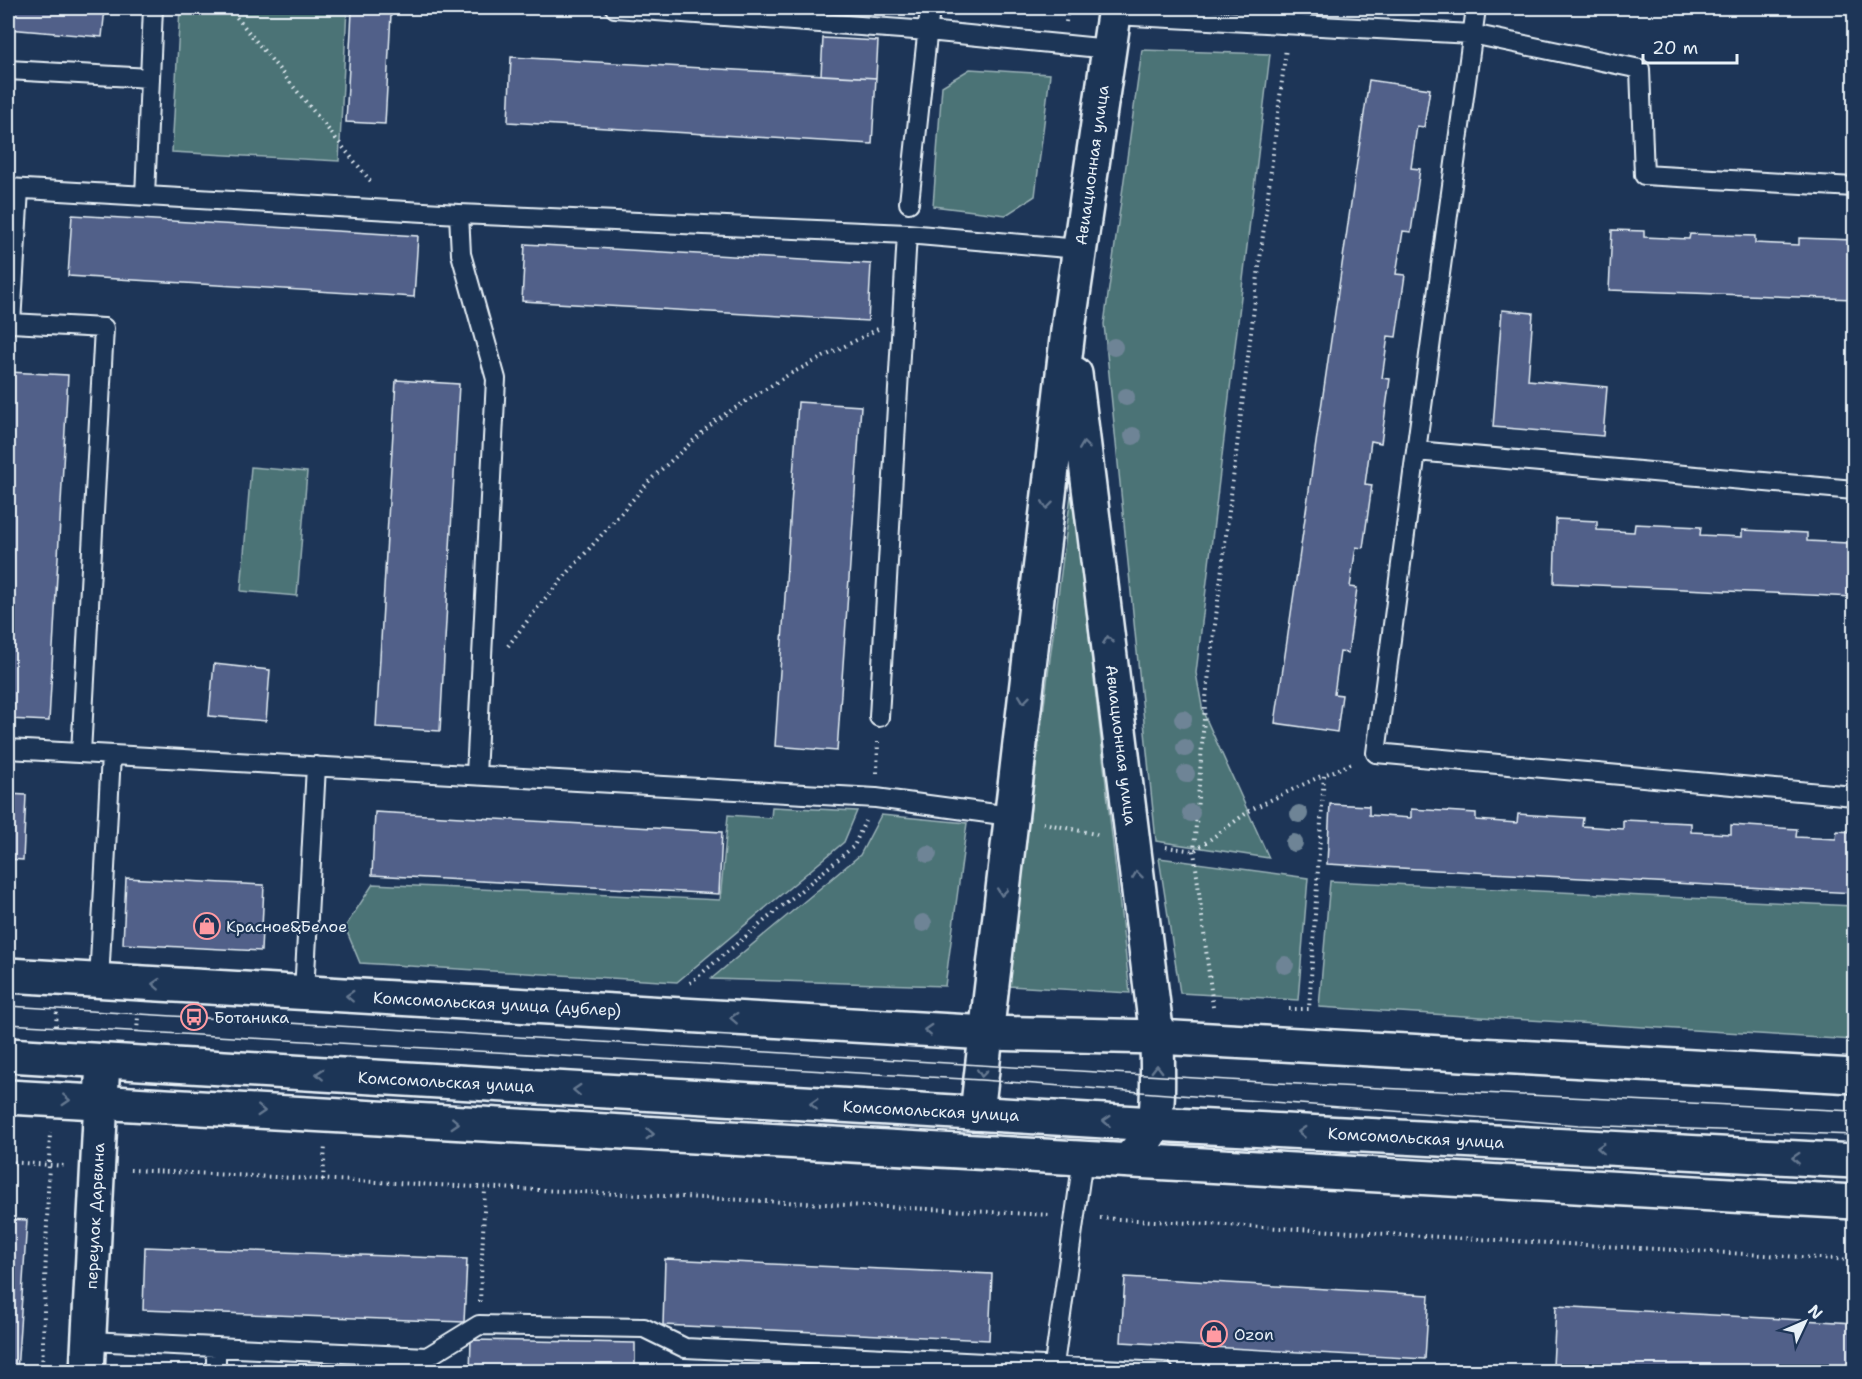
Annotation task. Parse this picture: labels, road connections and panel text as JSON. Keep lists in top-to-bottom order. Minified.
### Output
{"streets":{"main road":["Авиационная улица","Комсомольская улица (дублер)","Комсомольская улица","переулок Дарвина"]},"crossings":[["Авиационная улица","Комсомольская улица (дублер)"],["Авиационная улица","Комсомольская улица"],["Комсомольская улица","переулок Дарвина"]],"places":{"shop":["Красное&Белое","Ozon"],"bus stop":["Ботаника"]},"scale_bar":"20 m","north":"top right"}
